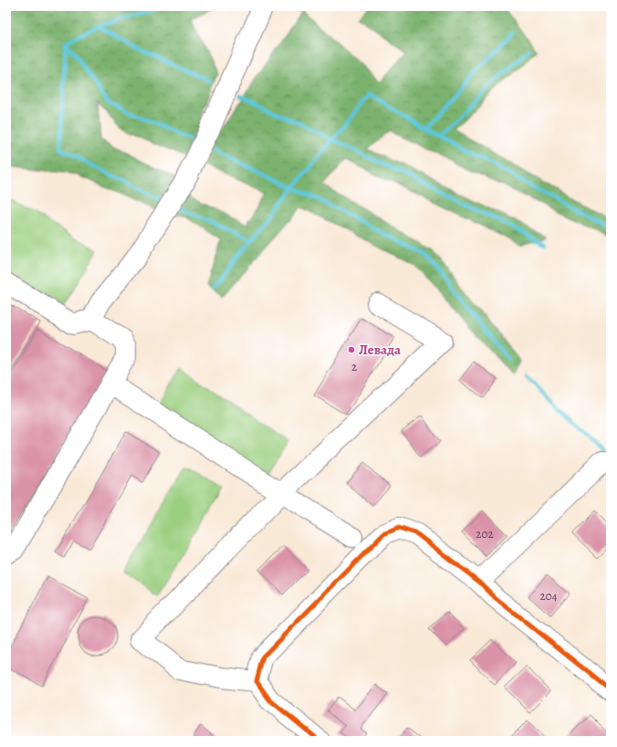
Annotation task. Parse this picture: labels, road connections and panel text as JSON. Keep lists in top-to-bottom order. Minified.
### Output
{"places":["Левада"],"house_numbers":["2","202","204"]}
